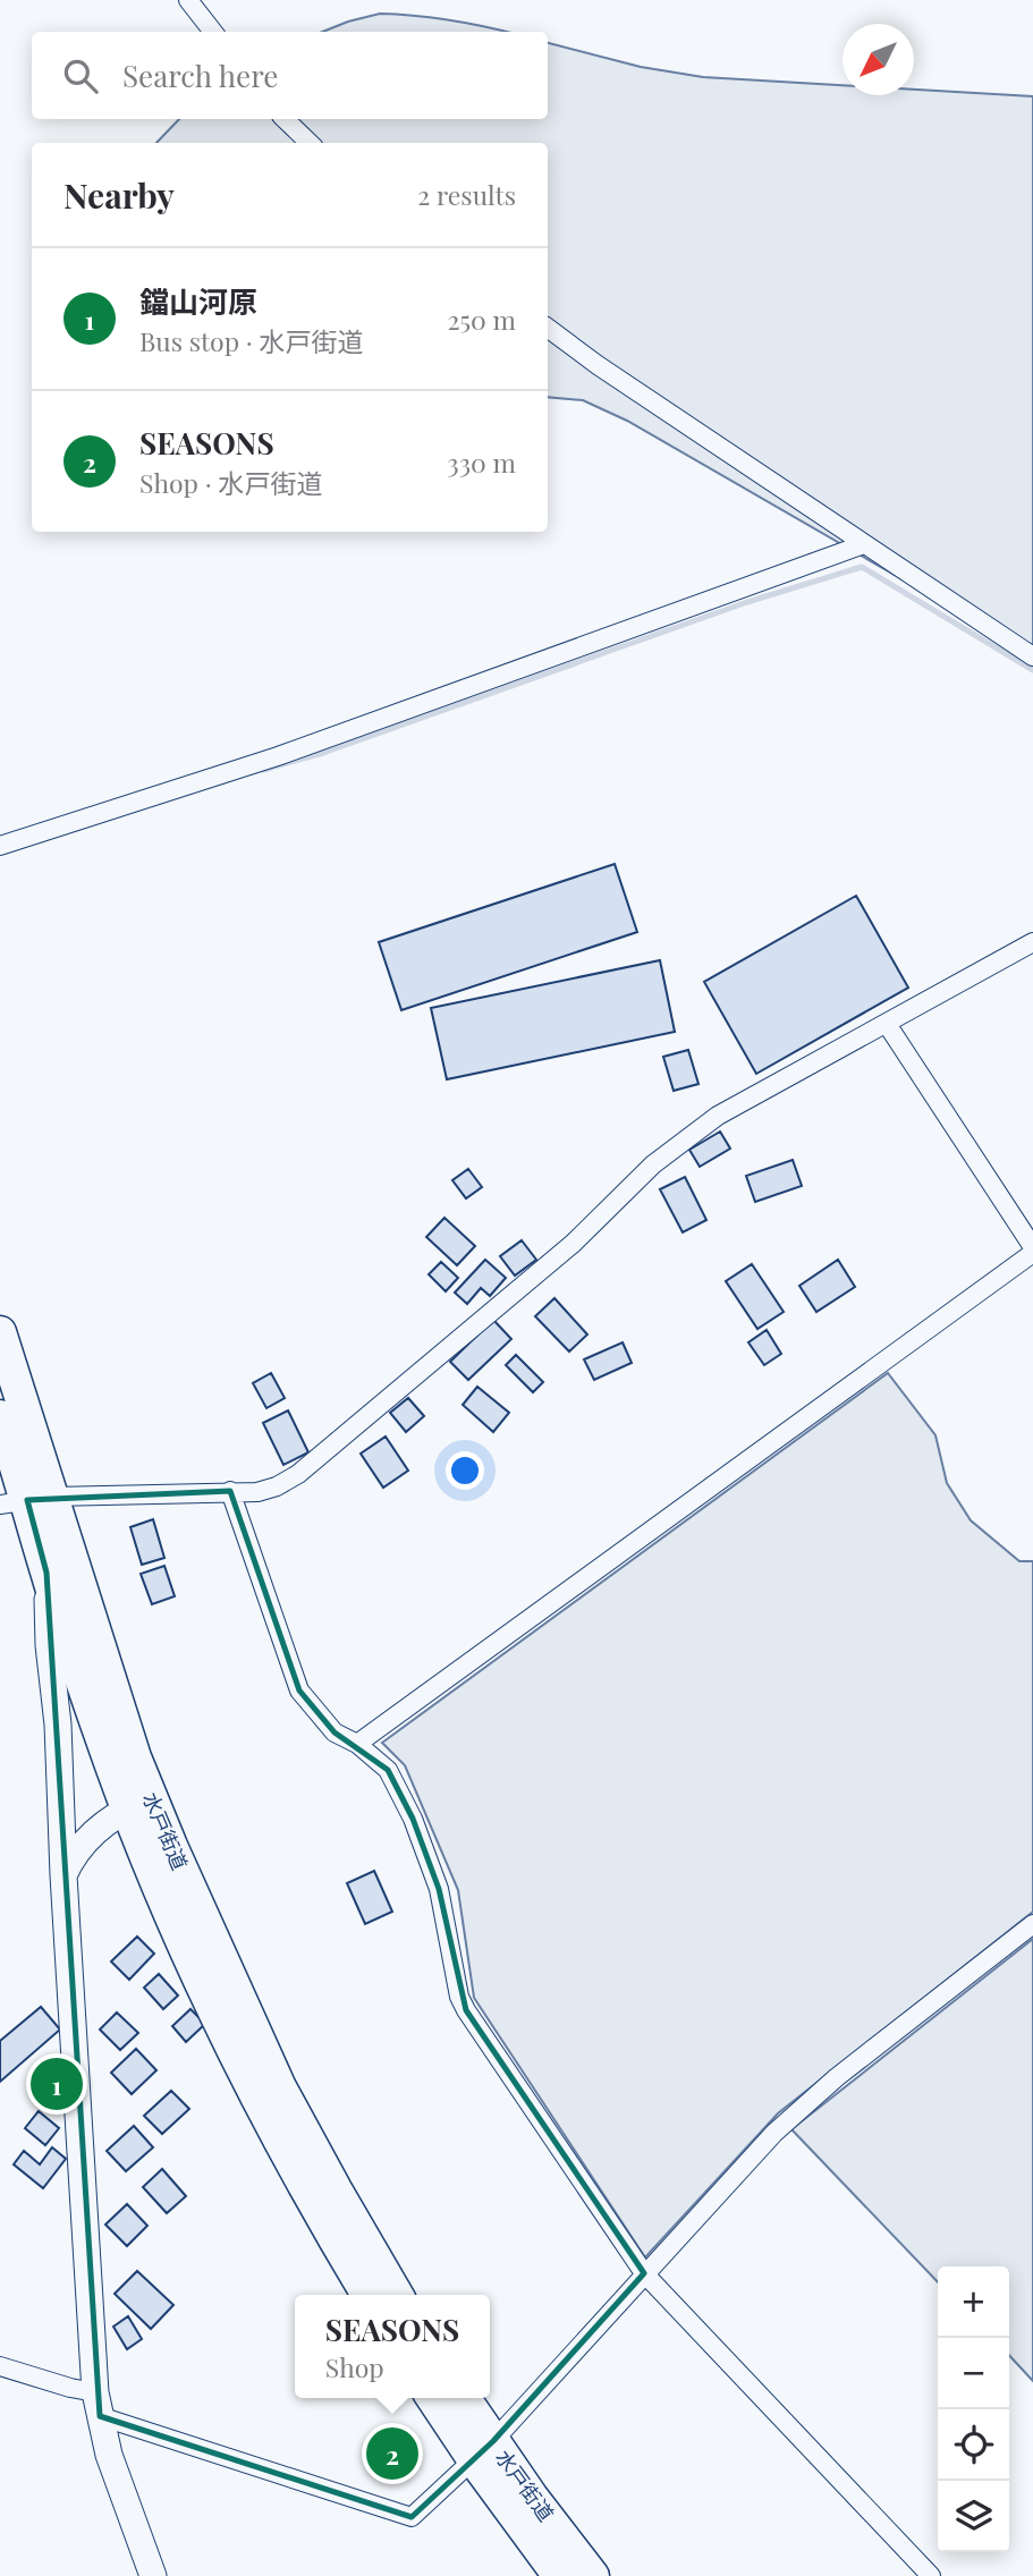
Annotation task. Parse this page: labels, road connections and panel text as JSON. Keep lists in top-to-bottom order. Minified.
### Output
{"streets":{"highway":["水戸街道"]},"north":"bottom left","page":{"search":"Search here","heading":["Nearby","2 results"],"list":[{"mark":"1","name":"鐺山河原","note":"Bus stop · 水戸街道","value":"250 m"},{"mark":"2","name":"SEASONS","note":"Shop · 水戸街道","value":"330 m"}],"pins":["1","2"],"map_buttons":["+","−"],"popup":["SEASONS","Shop"]}}
